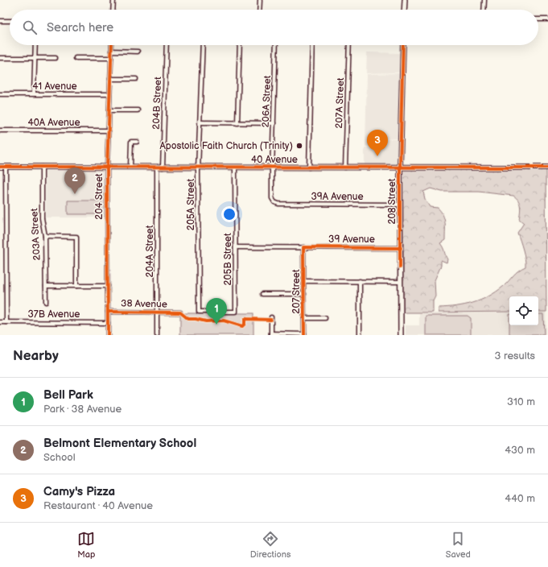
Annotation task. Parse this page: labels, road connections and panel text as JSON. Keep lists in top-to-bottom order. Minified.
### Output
{"streets":{"main road":["40 Avenue","208 Street"],"street":["41 Avenue","206A Street","204B Street","207A Street","40A Avenue","204 Street","39A Avenue","205A Street","203A Street","39 Avenue","204A Street","205B Street","207 Street","38 Avenue","37B Avenue"]},"crossings":[["41 Avenue","204 Street"],["206A Street","40 Avenue"],["206A Street","39A Avenue"],["204B Street","40 Avenue"],["207A Street","40 Avenue"],["40A Avenue","204 Street"],["40 Avenue","204 Street"],["40 Avenue","208 Street"],["40 Avenue","205A Street"],["40 Avenue","203A Street"],["40 Avenue","204A Street"],["40 Avenue","205B Street"],["204 Street","38 Avenue"],["204 Street","37B Avenue"],["39A Avenue","208 Street"],["208 Street","39 Avenue"],["205A Street","205B Street"],["39 Avenue","205B Street"],["39 Avenue","207 Street"],["204A Street","38 Avenue"]],"places":["Apostolic Faith Church (Trinity)"],"page":{"search":"Search here","pins":["3","2","1"],"heading":["Nearby","3 results"],"list":[{"mark":"1","name":"Bell Park","note":"Park · 38 Avenue","value":"310 m"},{"mark":"2","name":"Belmont Elementary School","note":"School","value":"430 m"},{"mark":"3","name":"Camy's Pizza","note":"Restaurant · 40 Avenue","value":"440 m"}],"nav":["Map","Directions","Saved"]}}
